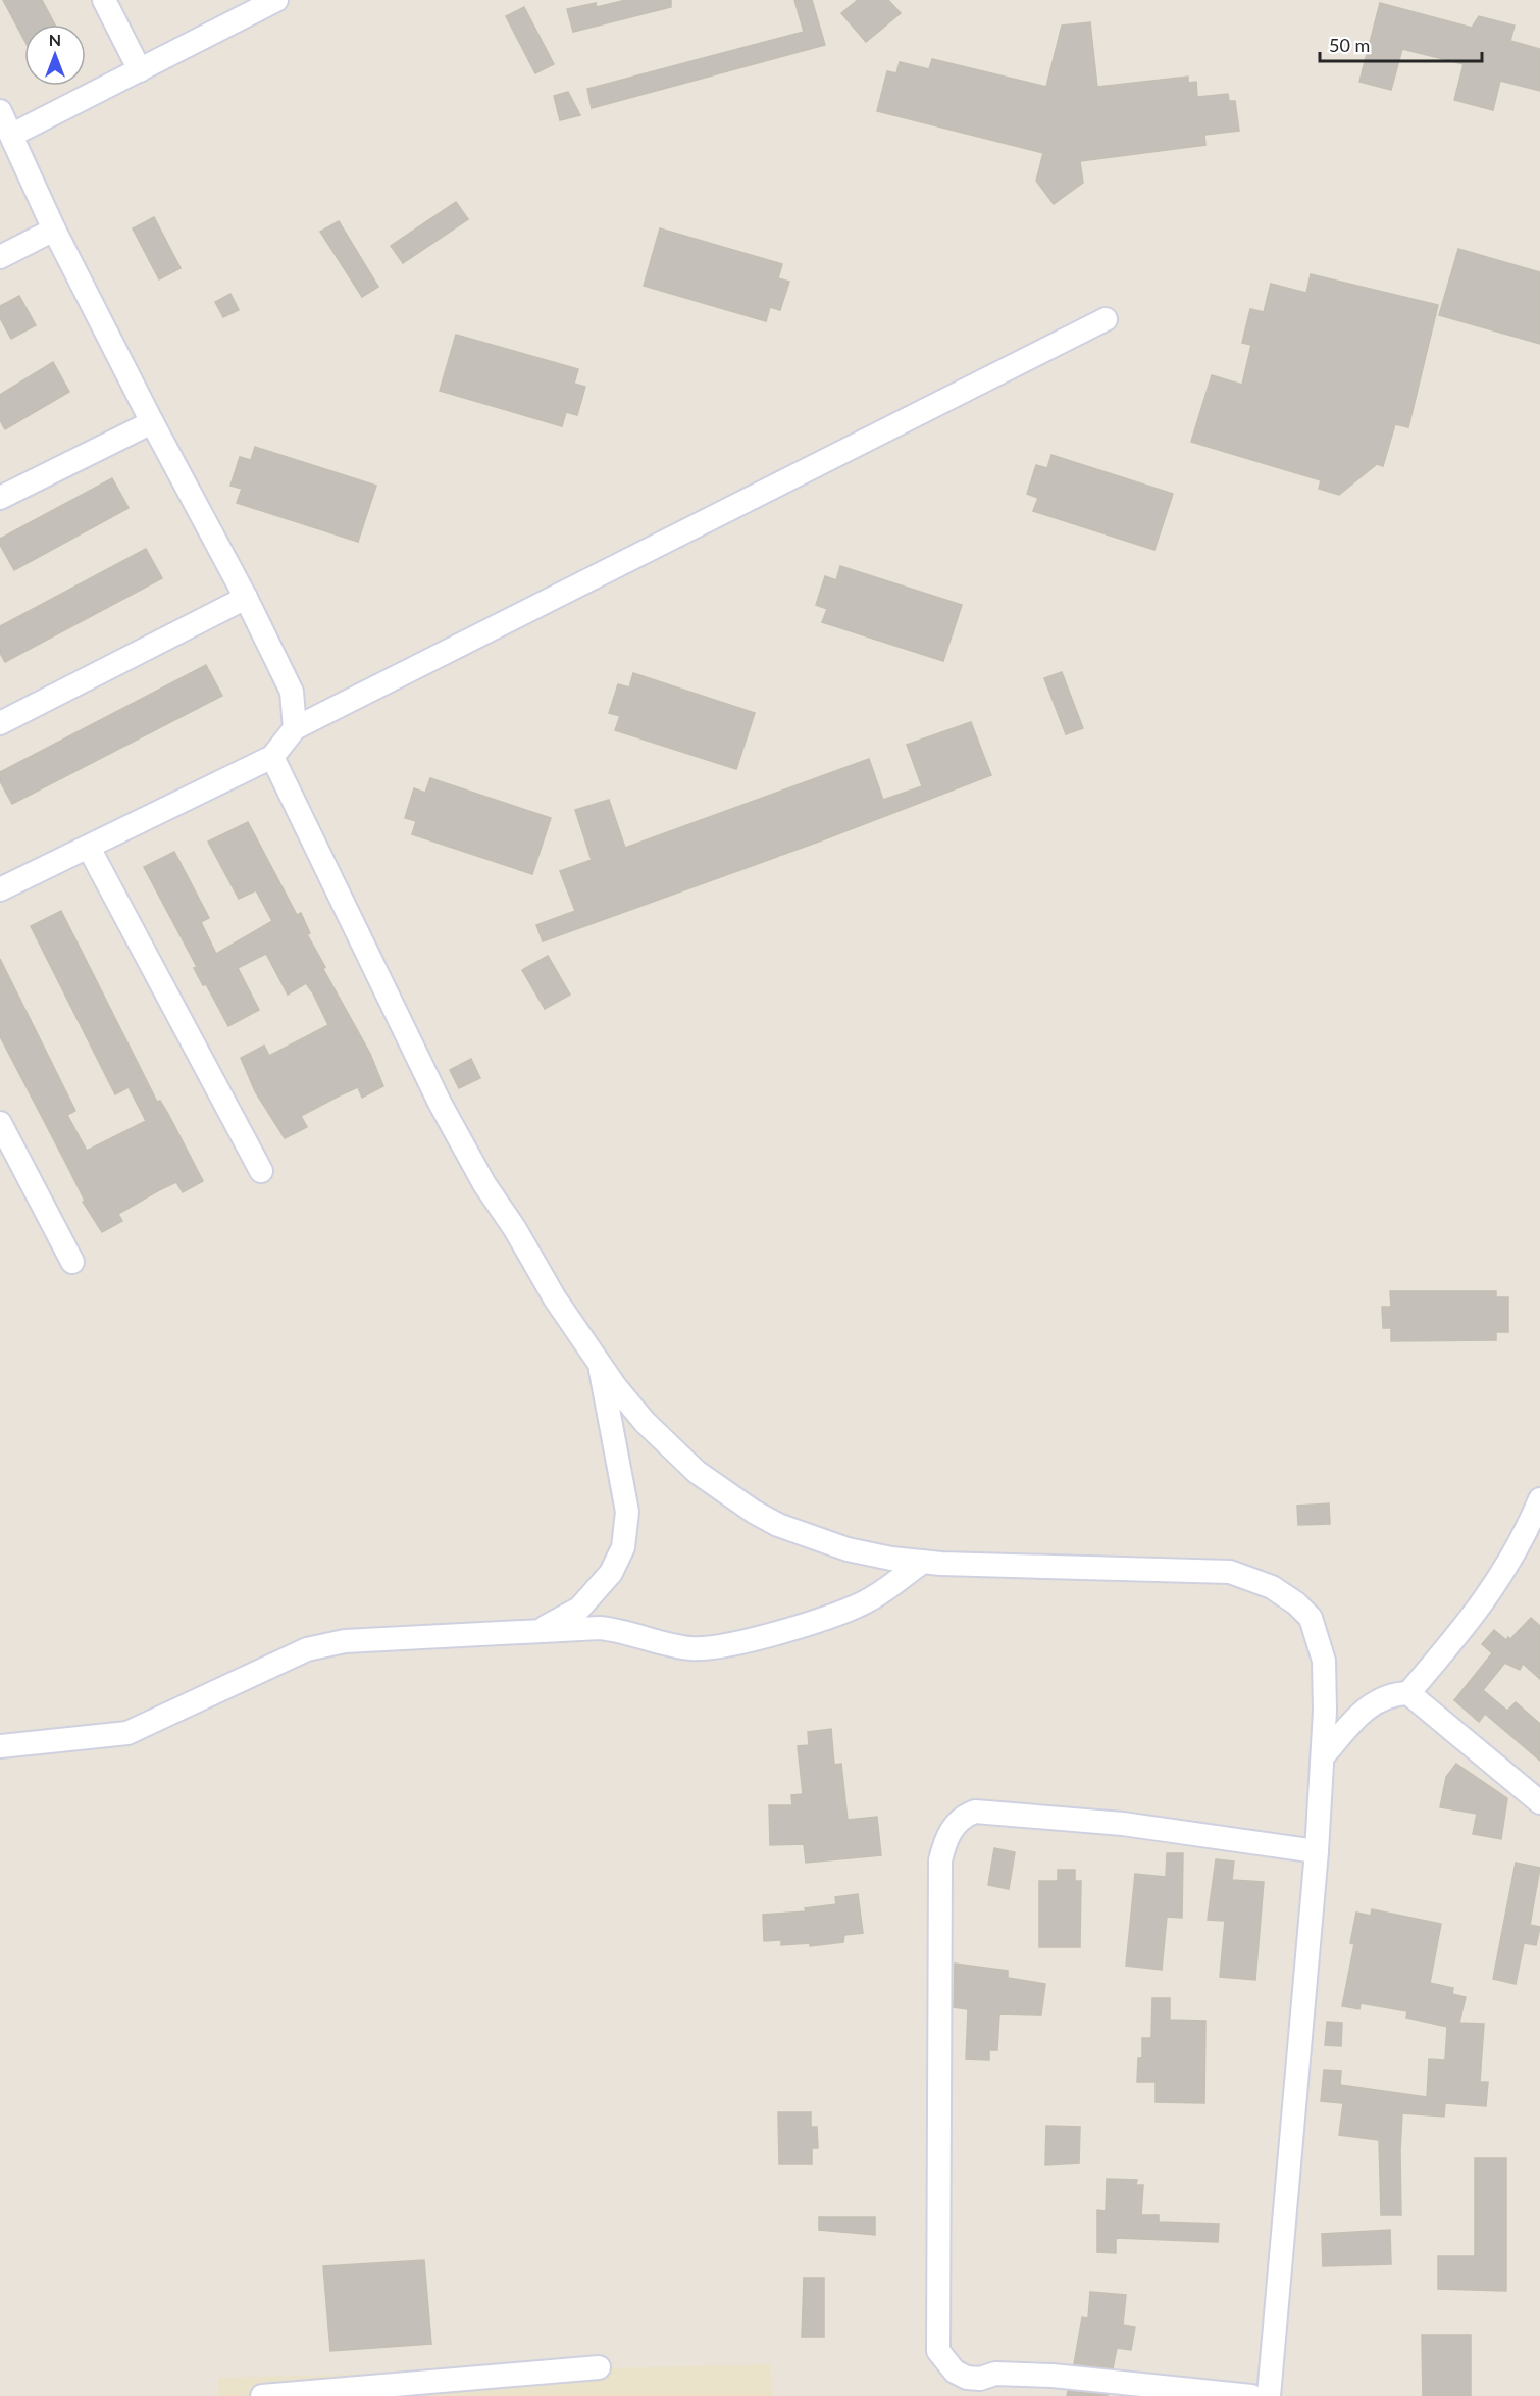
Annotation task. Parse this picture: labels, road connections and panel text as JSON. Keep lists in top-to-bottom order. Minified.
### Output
{"scale_bar":"50 m","north":"top"}
